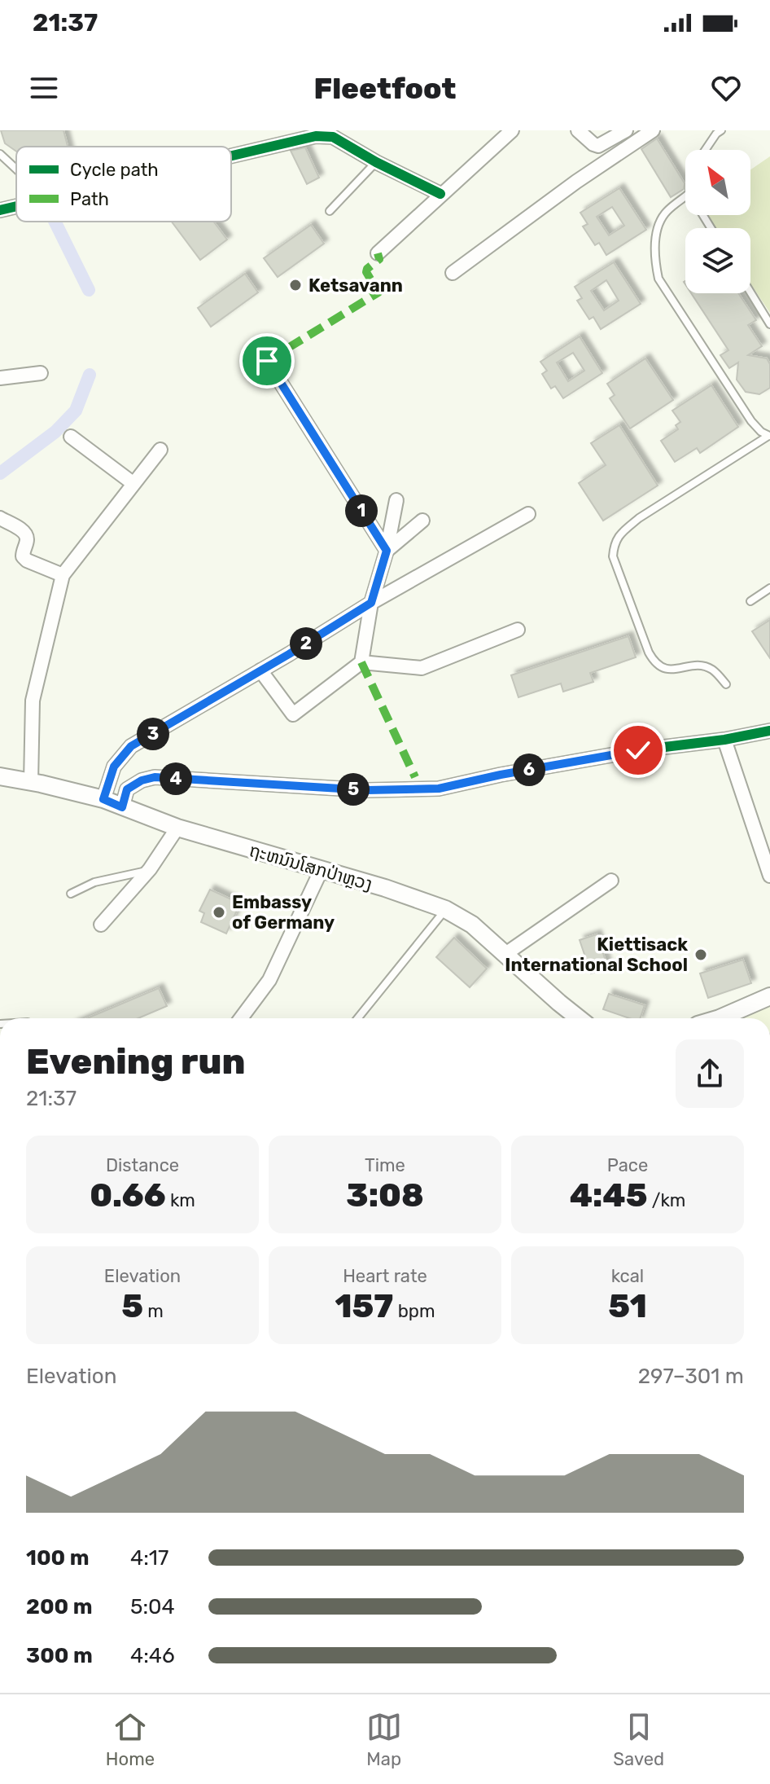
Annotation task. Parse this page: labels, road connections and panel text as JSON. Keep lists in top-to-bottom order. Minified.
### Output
{"streets":{"street":["ຖະຫນົນໂສກປ່າຫຼວງ"]},"places":["Ketsavann","Embassy of Germany","Kiettisack International School"],"legend":["Cycle path","Path"],"north":"top left","page":{"status":"21:37","header":"Fleetfoot","pins":["1","2","3","6","4","5"],"heading":["Evening run","21:37"],"stats":[["Distance","0.66 km"],["Time","3:08"],["Pace","4:45 /km"],["Elevation","5 m"],["Heart rate","157 bpm"],["kcal","51"]],"chart":["Elevation","297–301 m"],"list":[{"name":"100 m","note":"4:17"},{"name":"200 m","note":"5:04"},{"name":"300 m","note":"4:46"}],"tabs":["Home","Map","Saved"]}}
